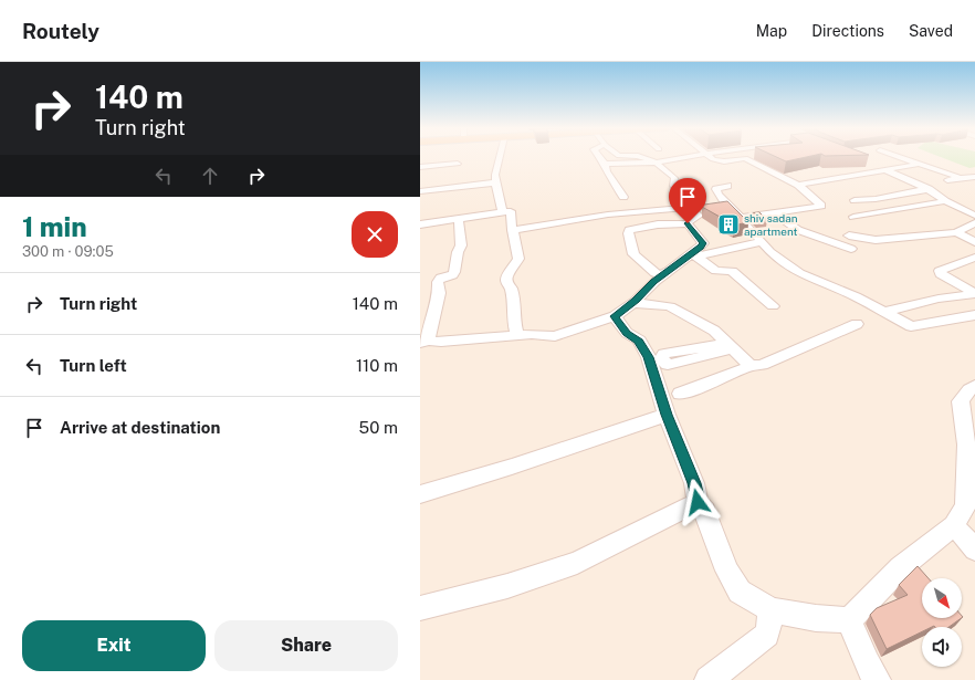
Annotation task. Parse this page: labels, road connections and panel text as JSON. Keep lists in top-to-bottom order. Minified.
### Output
{"places":{"building":["shiv sadan apartment"]},"north":"bottom right","page":{"header":"Routely","nav":["Map","Directions","Saved"],"turn":["140 m","Turn right"],"heading":["1 min","300 m · 09:05"],"list":[{"name":"Turn right","value":"140 m"},{"name":"Turn left","value":"110 m"},{"name":"Arrive at destination","value":"50 m"}],"buttons":["Exit","Share"]}}
